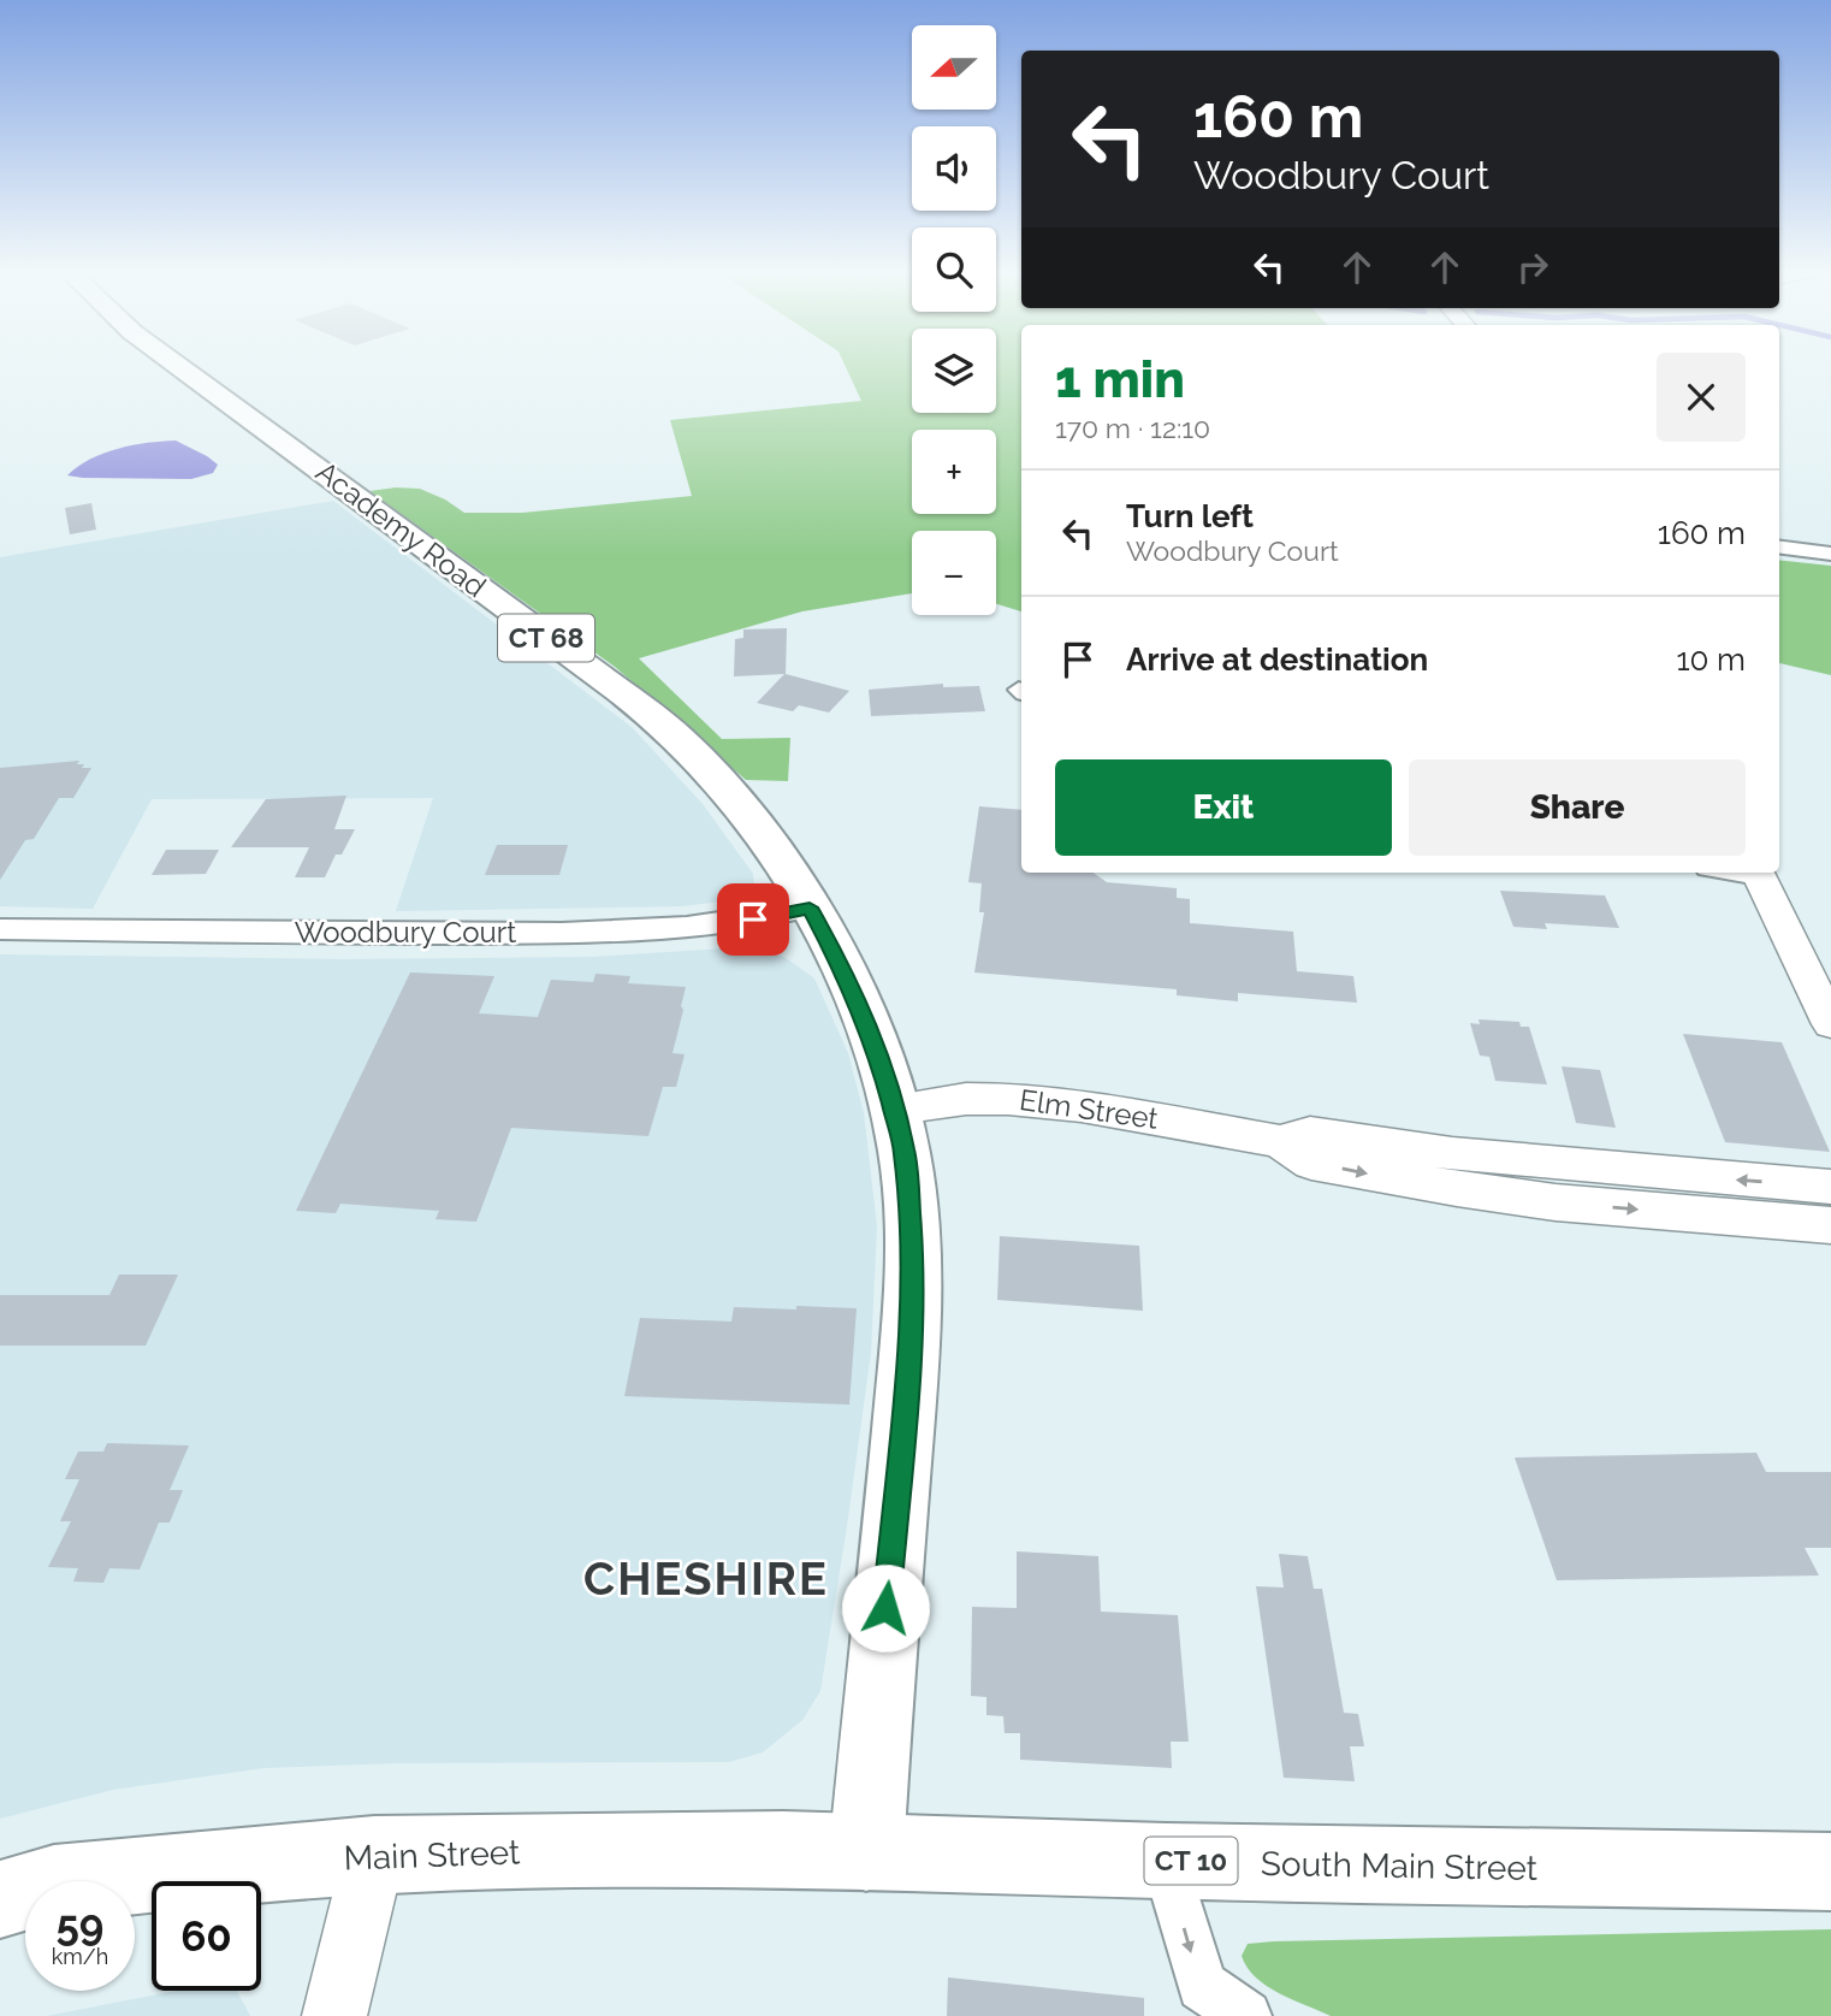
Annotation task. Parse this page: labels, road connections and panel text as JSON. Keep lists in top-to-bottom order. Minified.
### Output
{"streets":{"main road":["Academy Road","CT 68","Main Street","CT 10","South Main Street"],"street":["Woodbury Court","Elm Street"]},"crossings":[["Academy Road","Woodbury Court"],["Academy Road","Elm Street"],["Academy Road","Main Street"],["Academy Road","South Main Street"],["Main Street","South Main Street"]],"districts":["CHESHIRE"],"north":"left","page":{"map_buttons":["+","−"],"turn":["160 m","Woodbury Court"],"heading":["1 min","170 m · 12:10"],"list":[{"name":"Turn left","note":"Woodbury Court","value":"160 m"},{"name":"Arrive at destination","value":"10 m"}],"buttons":["Exit","Share"],"speed":"59 km/h","limit":"60"}}
